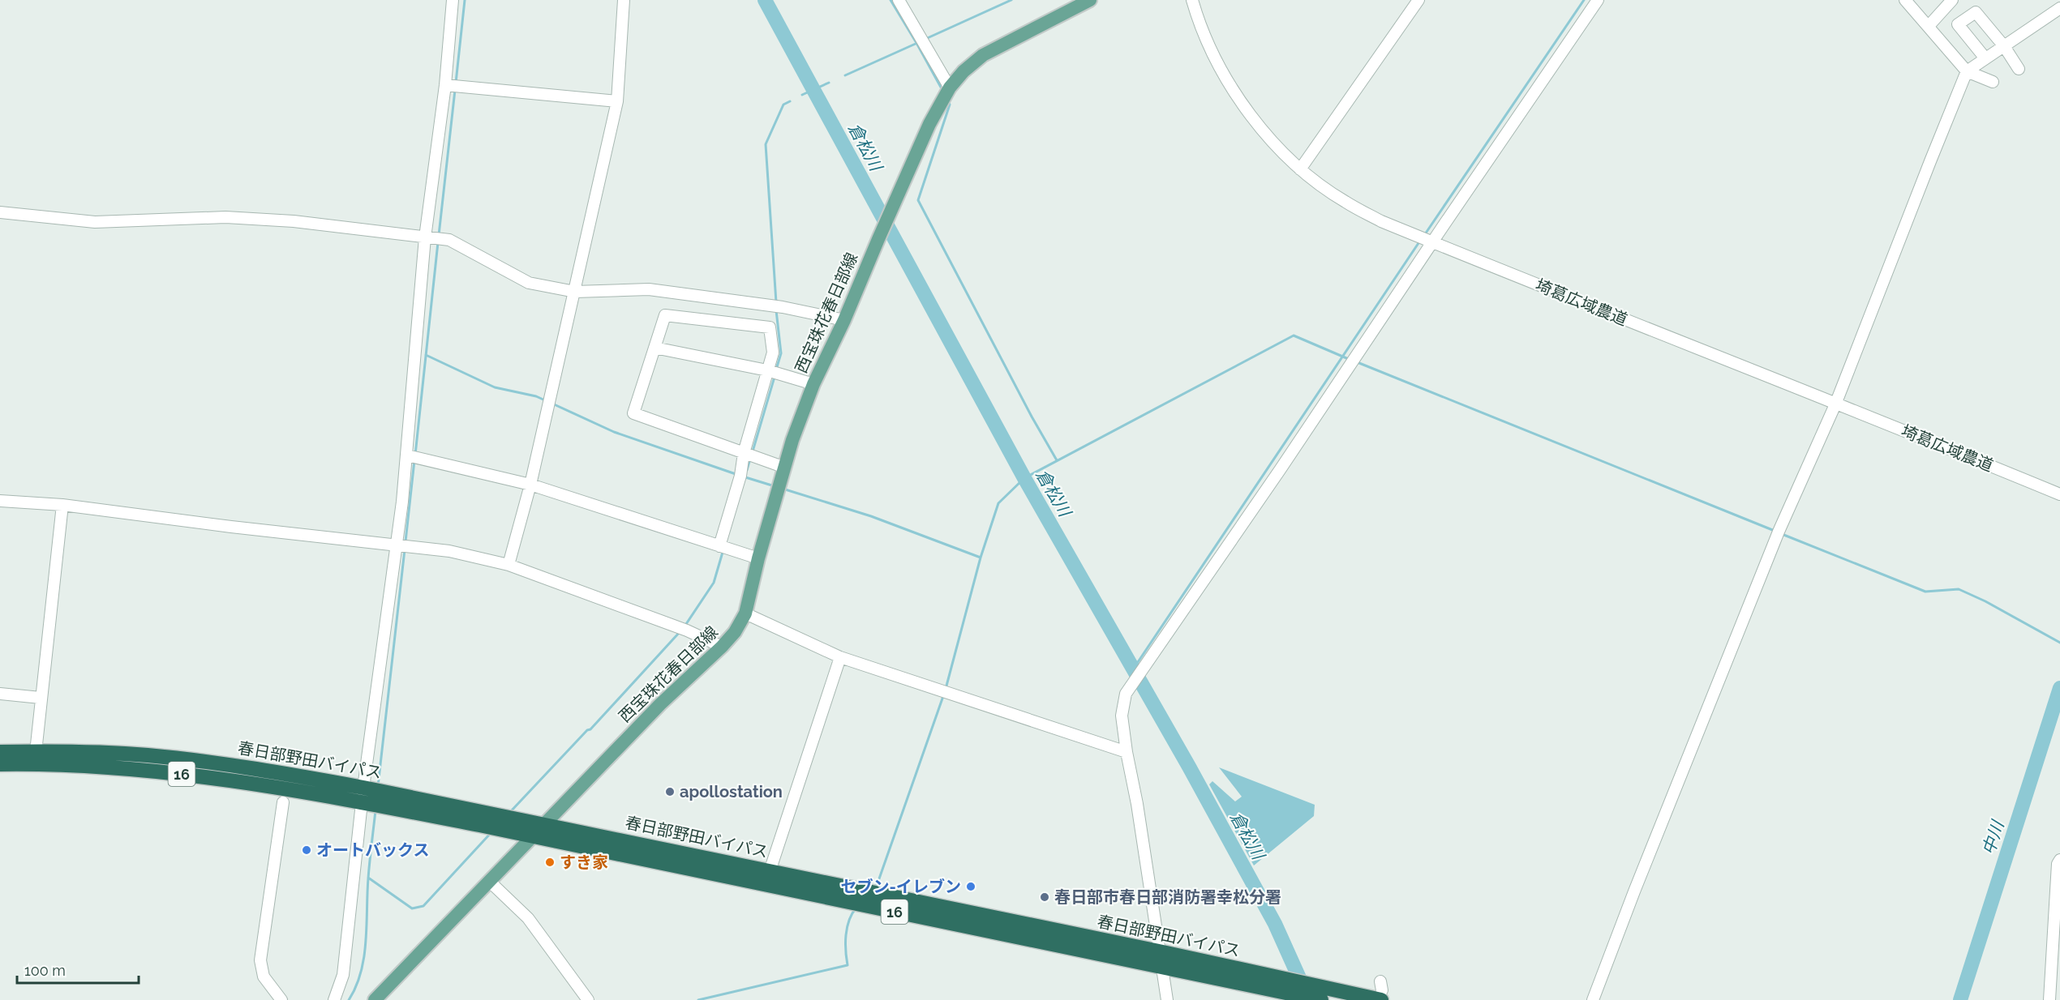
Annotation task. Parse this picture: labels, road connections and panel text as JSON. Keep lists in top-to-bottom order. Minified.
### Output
{"streets":{"highway":["春日部野田バイパス","16"],"main road":["西宝珠花春日部線"],"street":["埼葛広域農道"]},"crossings":[["西宝珠花春日部線","春日部野田バイパス"]],"water":["倉松川","中川"],"places":["apollostation","オートバックス","すき家","セブン-イレブン","春日部市春日部消防署幸松分署"],"scale_bar":"100 m"}
